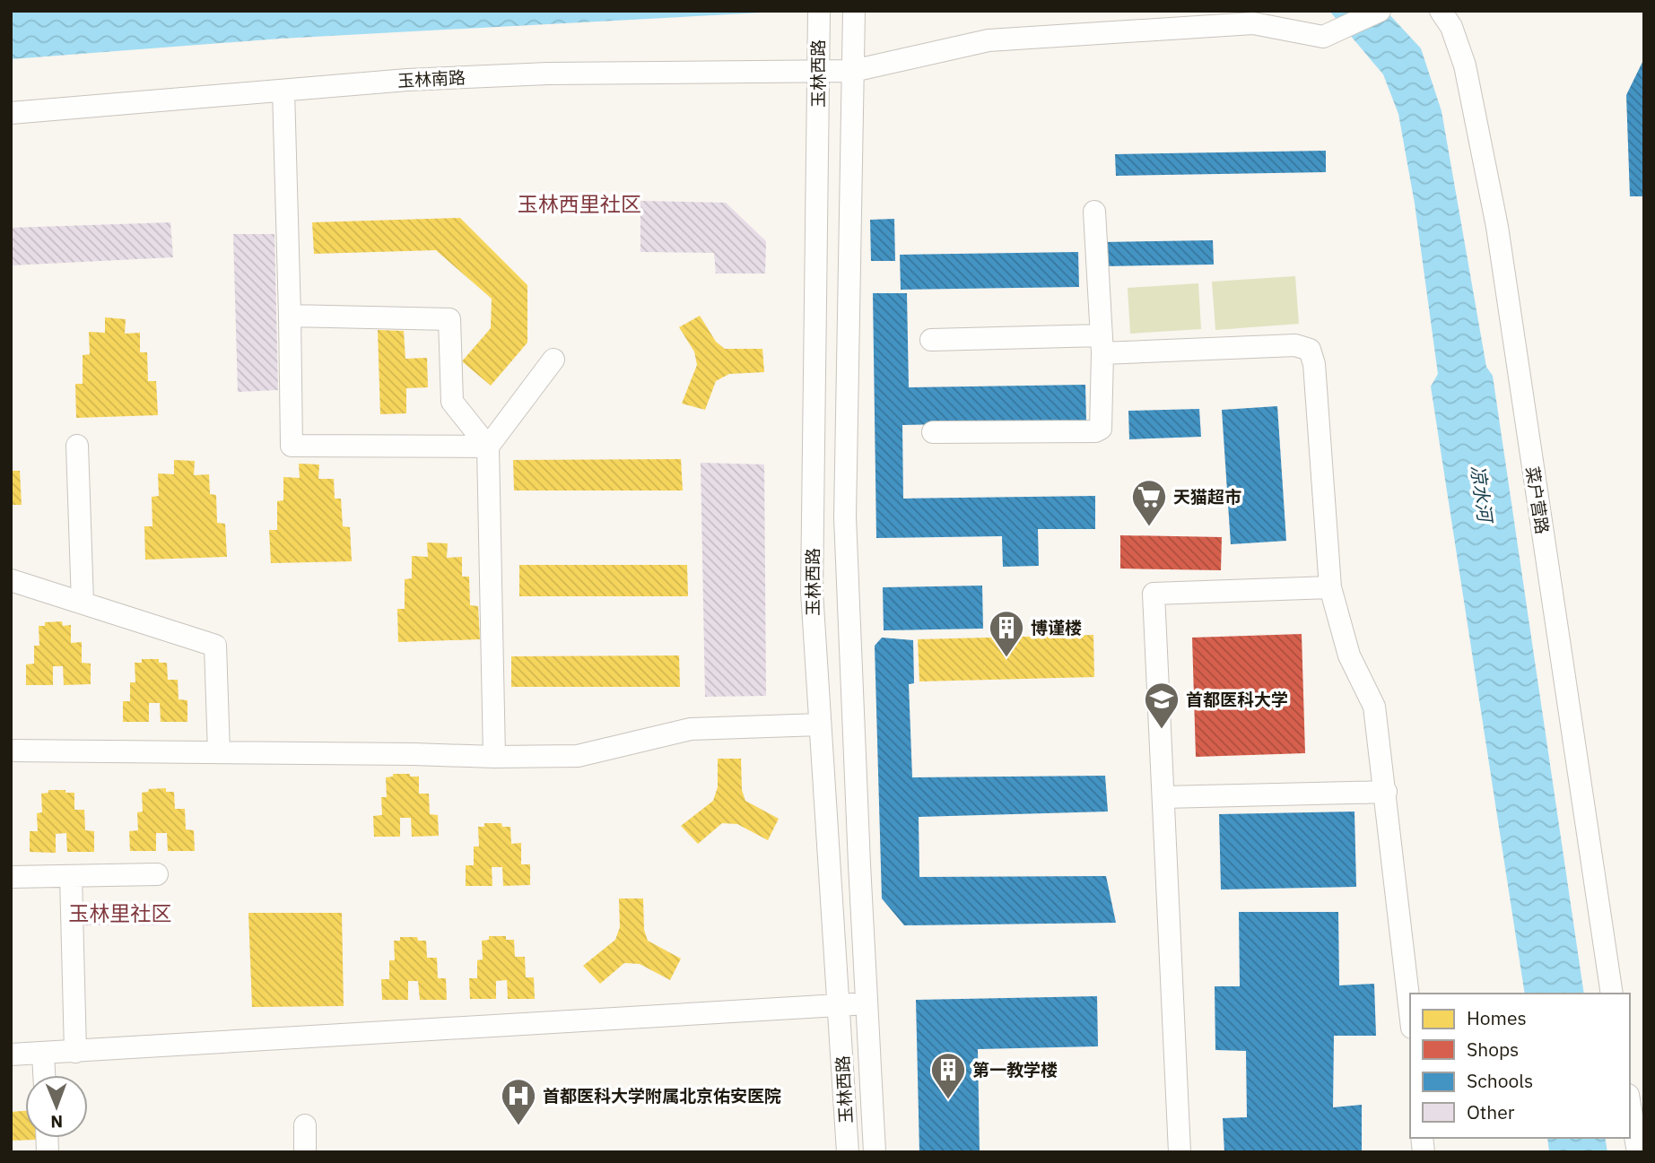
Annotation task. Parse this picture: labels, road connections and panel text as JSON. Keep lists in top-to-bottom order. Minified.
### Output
{"streets":{"street":["玉林西路","玉林南路","菜户营路"]},"crossings":[["玉林西路","玉林南路"]],"districts":["玉林西里社区","玉林里社区"],"water":["凉水河"],"places":{"supermarket":["天猫超市"],"building":["博谨楼","第一教学楼"],"school or university":["首都医科大学"],"hospital":["首都医科大学附属北京佑安医院"]},"legend":["Homes","Shops","Schools","Other"],"north":"bottom"}
